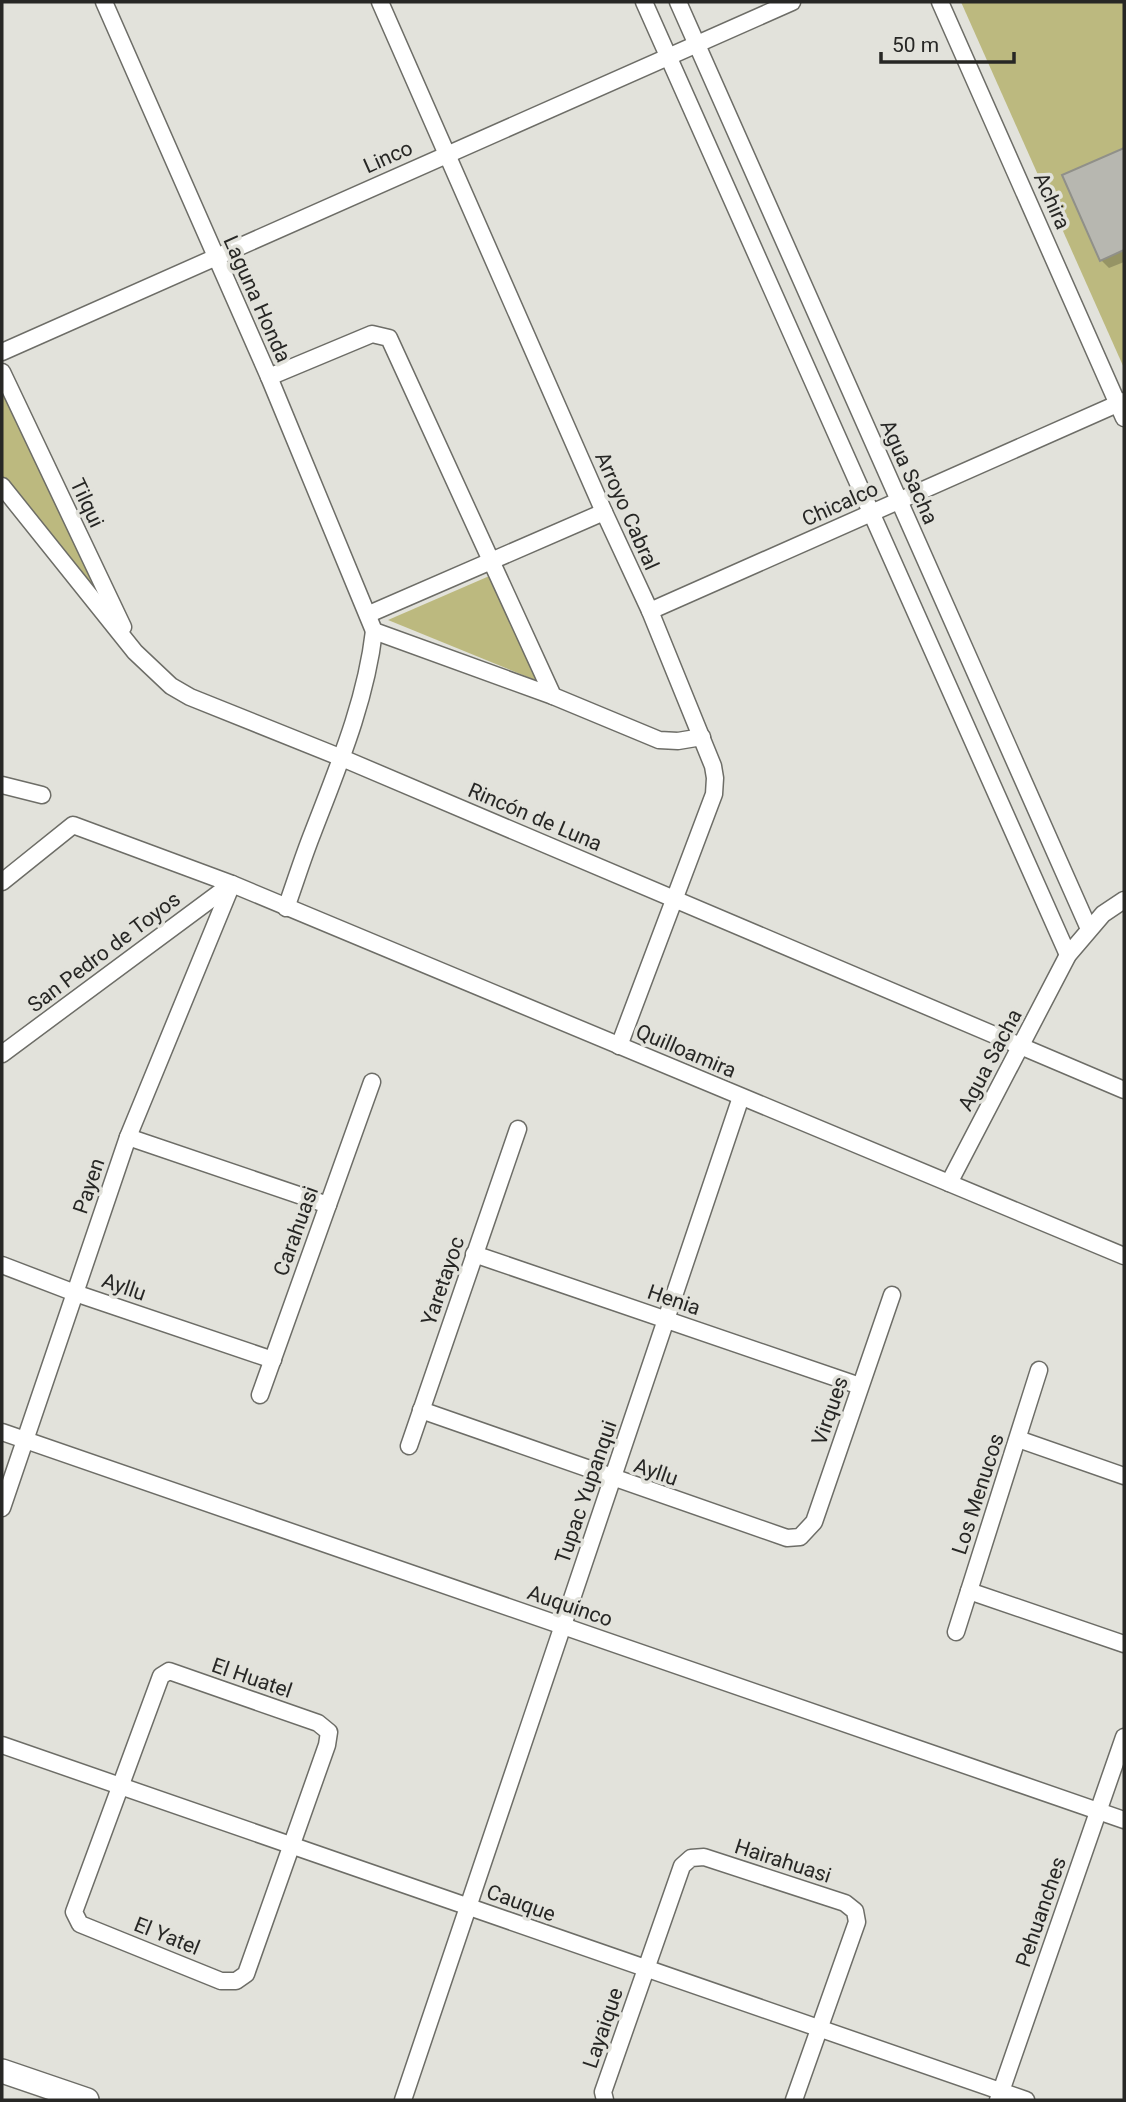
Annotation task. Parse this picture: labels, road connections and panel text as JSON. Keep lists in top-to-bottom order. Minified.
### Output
{"streets":{"street":["Linco","Achira","Laguna Honda","Agua Sacha","Tilqui","Chicalco","Arroyo Cabral","Rincón de Luna","San Pedro de Toyos","Quilloamira","Payen","Carahuasi","Yaretayoc","Ayllu","Henia","Virques","Tupac Yupanqui","Los Menucos","Auquinco","El Huatel","Hairahuasi","Cauque","Pehuanches","El Yatel","Layaique"]},"crossings":[["Linco","Laguna Honda"],["Linco","Agua Sacha"],["Linco","Arroyo Cabral"],["Achira","Chicalco"],["Agua Sacha","Chicalco"],["Agua Sacha","Rincón de Luna"],["Agua Sacha","Quilloamira"],["Tilqui","Rincón de Luna"],["Chicalco","Arroyo Cabral"],["Arroyo Cabral","Rincón de Luna"],["Arroyo Cabral","Quilloamira"],["San Pedro de Toyos","Quilloamira"],["San Pedro de Toyos","Payen"],["Quilloamira","Payen"],["Quilloamira","Tupac Yupanqui"],["Payen","Ayllu"],["Payen","Auquinco"],["Carahuasi","Ayllu"],["Yaretayoc","Ayllu"],["Yaretayoc","Henia"],["Ayllu","Virques"],["Ayllu","Tupac Yupanqui"],["Henia","Virques"],["Henia","Tupac Yupanqui"],["Tupac Yupanqui","Auquinco"],["Tupac Yupanqui","Cauque"],["Auquinco","Pehuanches"],["El Huatel","Cauque"],["El Huatel","El Yatel"],["Hairahuasi","Cauque"],["Hairahuasi","Layaique"],["Cauque","Pehuanches"],["Cauque","El Yatel"],["Cauque","Layaique"]],"scale_bar":"50 m"}
